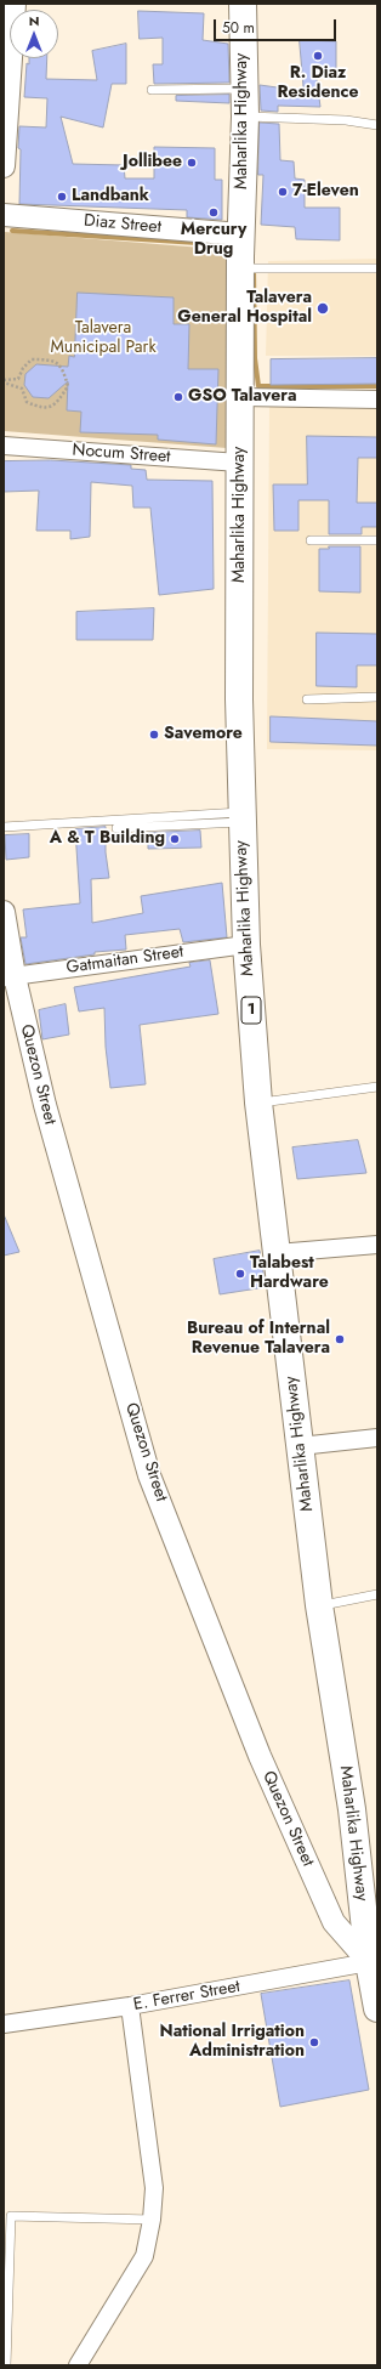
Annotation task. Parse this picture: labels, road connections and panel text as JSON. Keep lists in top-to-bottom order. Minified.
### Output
{"streets":{"main road":["Maharlika Highway","1"],"street":["Diaz Street","Nocum Street","Gatmaitan Street","Quezon Street","E. Ferrer Street"]},"crossings":[["Maharlika Highway","Diaz Street"],["Maharlika Highway","Nocum Street"],["Maharlika Highway","Gatmaitan Street"],["Maharlika Highway","Quezon Street"],["Maharlika Highway","E. Ferrer Street"],["Gatmaitan Street","Quezon Street"],["Quezon Street","E. Ferrer Street"]],"parks":["Talavera Municipal Park"],"places":["R. Diaz Residence","Jollibee","7-Eleven","Landbank","Mercury Drug","Talavera General Hospital","GSO Talavera","Savemore","A & T Building","Talabest Hardware","Bureau of Internal Revenue Talavera","National Irrigation Administration"],"scale_bar":"50 m","north":"top"}
